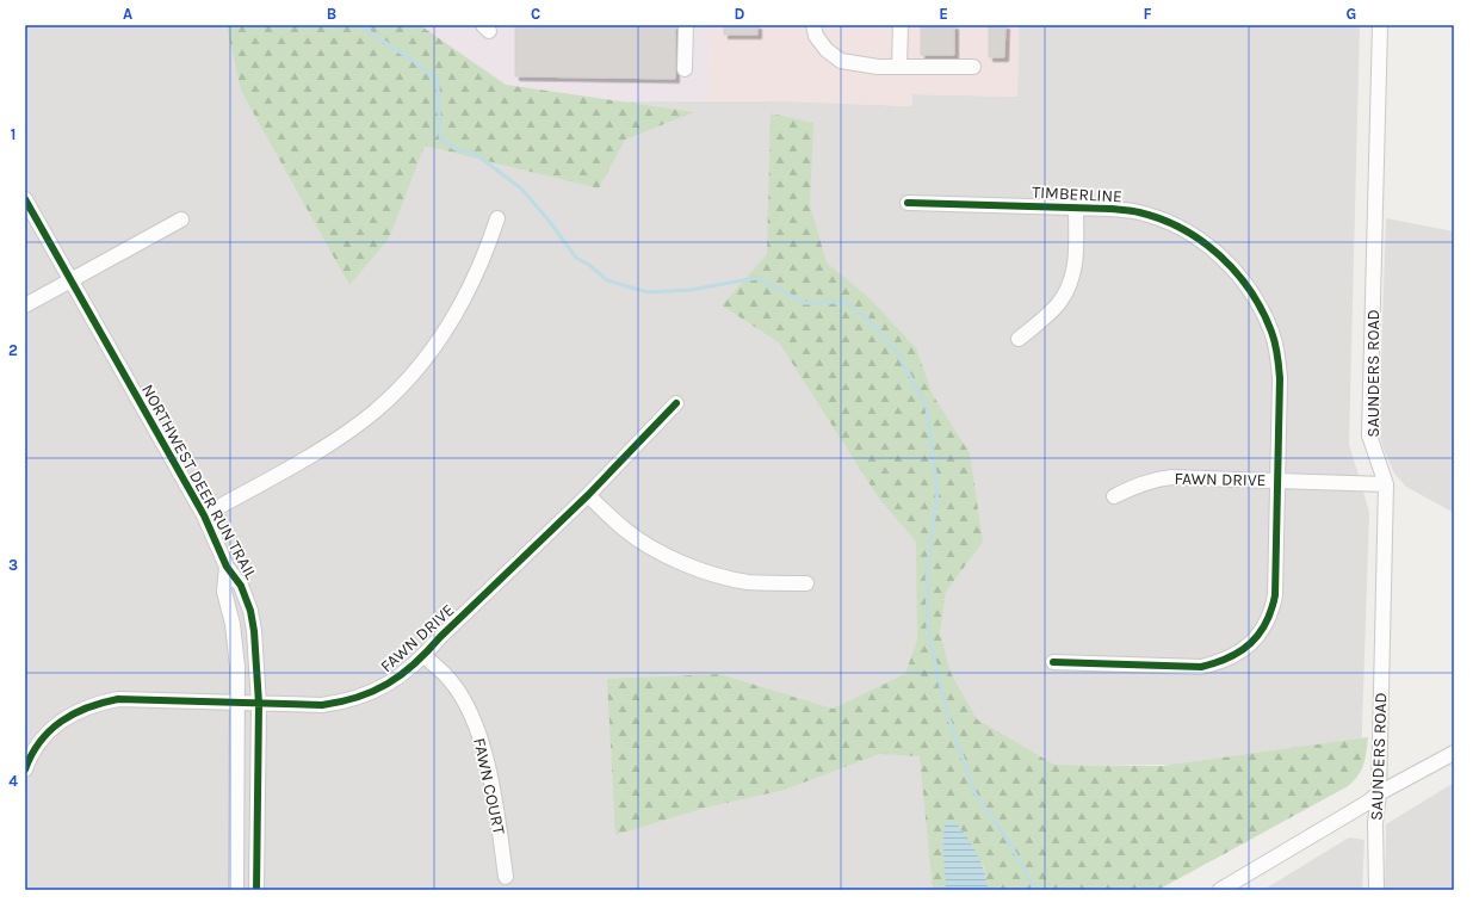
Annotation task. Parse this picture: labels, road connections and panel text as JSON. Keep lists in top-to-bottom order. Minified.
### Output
{"streets":{"street":["TIMBERLINE","SAUNDERS ROAD","FAWN DRIVE","NORTHWEST DEER RUN TRAIL","FAWN COURT"]},"crossings":[["TIMBERLINE","FAWN DRIVE"],["SAUNDERS ROAD","FAWN DRIVE"],["FAWN DRIVE","NORTHWEST DEER RUN TRAIL"],["FAWN DRIVE","FAWN COURT"]],"grid":{"columns":["A","B","C","D","E","F","G"],"rows":["1","2","3","4"]}}
